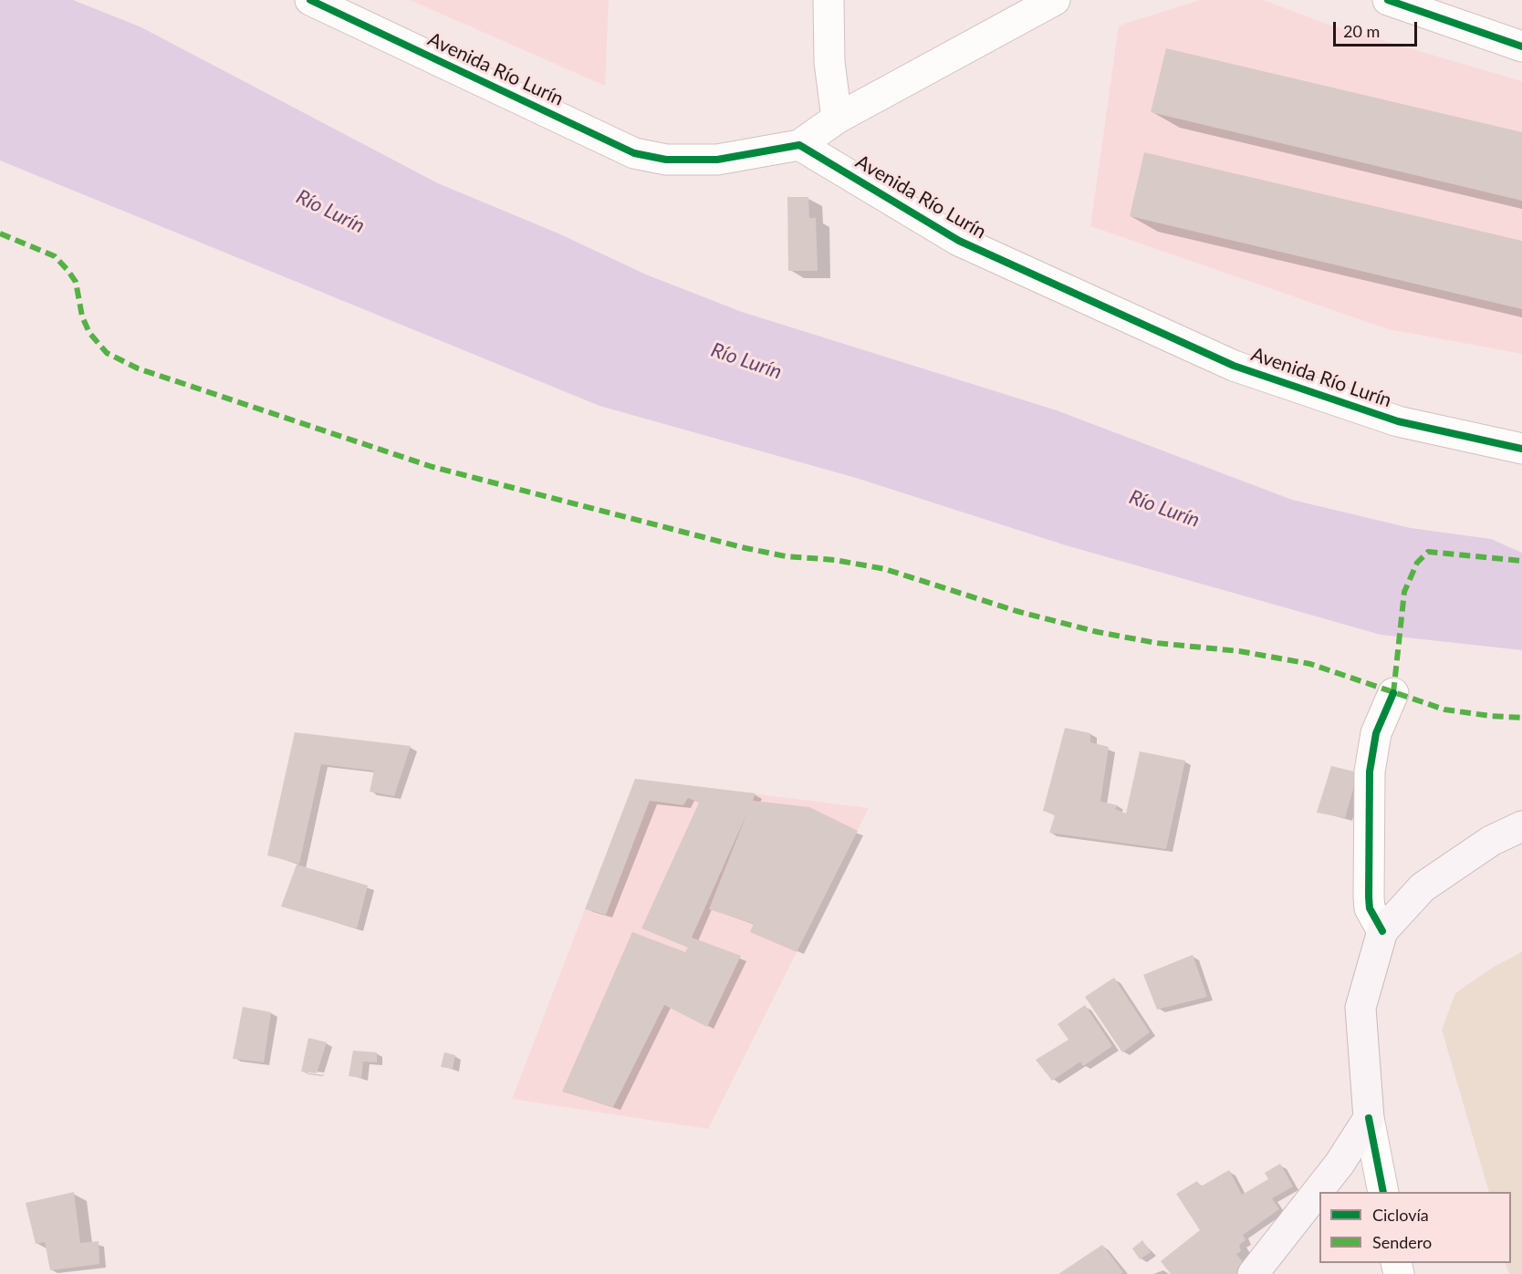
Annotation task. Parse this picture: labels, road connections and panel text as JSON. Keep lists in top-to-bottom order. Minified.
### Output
{"streets":{"street":["Avenida Río Lurín"]},"water":["Río Lurín"],"legend":["Ciclovía","Sendero"],"scale_bar":"20 m"}
